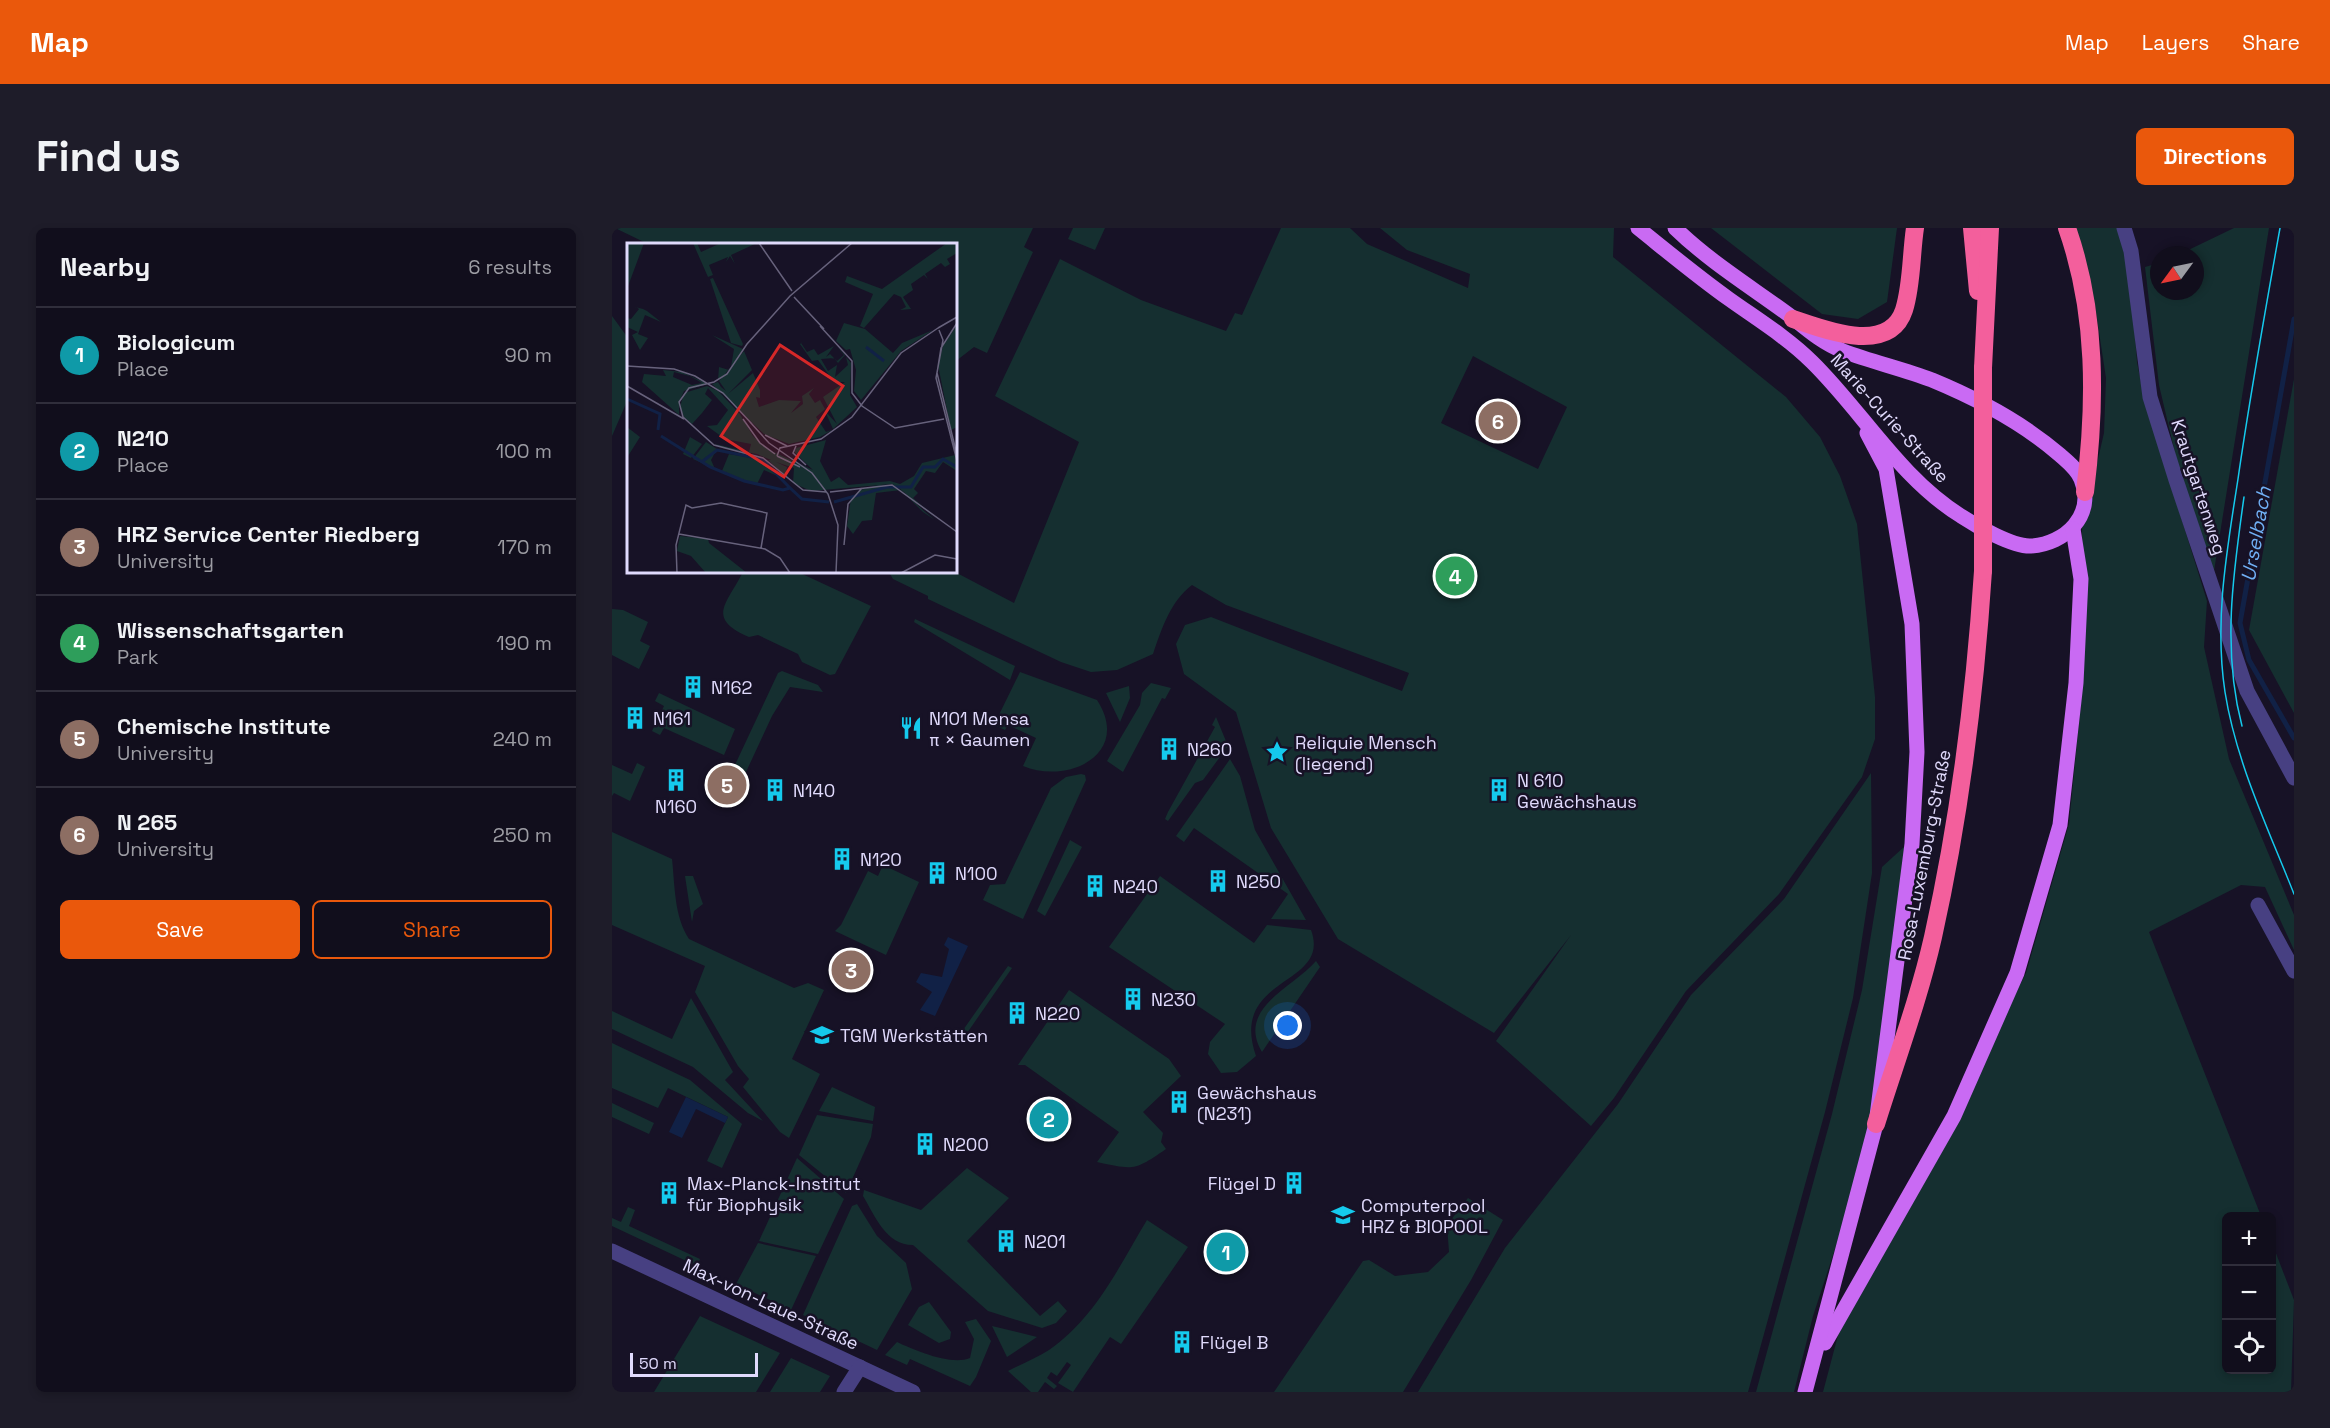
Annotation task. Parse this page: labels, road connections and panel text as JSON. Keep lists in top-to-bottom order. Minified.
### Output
{"streets":{"highway":["Rosa-Luxemburg-Straße"],"main road":["Marie-Curie-Straße"],"street":["Krautgartenweg","Max-von-Laue-Straße"]},"water":["Urselbach"],"places":{"building":["N162","N161","N260","N160","N140","N 610 Gewächshaus","N120","N100","N250","N240","N230","N220","Gewächshaus (N231)","N200","Flügel D","Max-Planck-Institut für Biophysik","N201","Flügel B"],"restaurant":["N101 Mensa π × Gaumen"],"place":["Reliquie Mensch (liegend)"],"school or university":["TGM Werkstätten","Computerpool HRZ & BIOPOOL"]},"scale_bar":"50 m","north":"bottom left","page":{"header":"Map","nav":["Map","Layers","Share"],"buttons":["Directions",["Save","Share"]],"title":"Find us","heading":["Nearby","6 results"],"list":[{"mark":"1","name":"Biologicum","note":"Place","value":"90 m"},{"mark":"2","name":"N210","note":"Place","value":"100 m"},{"mark":"3","name":"HRZ Service Center Riedberg","note":"University","value":"170 m"},{"mark":"4","name":"Wissenschaftsgarten","note":"Park","value":"190 m"},{"mark":"5","name":"Chemische Institute","note":"University","value":"240 m"},{"mark":"6","name":"N 265","note":"University","value":"250 m"}],"pins":["6","4","5","3","2","1"],"map_buttons":["+","−"],"scale":"50 m"}}
